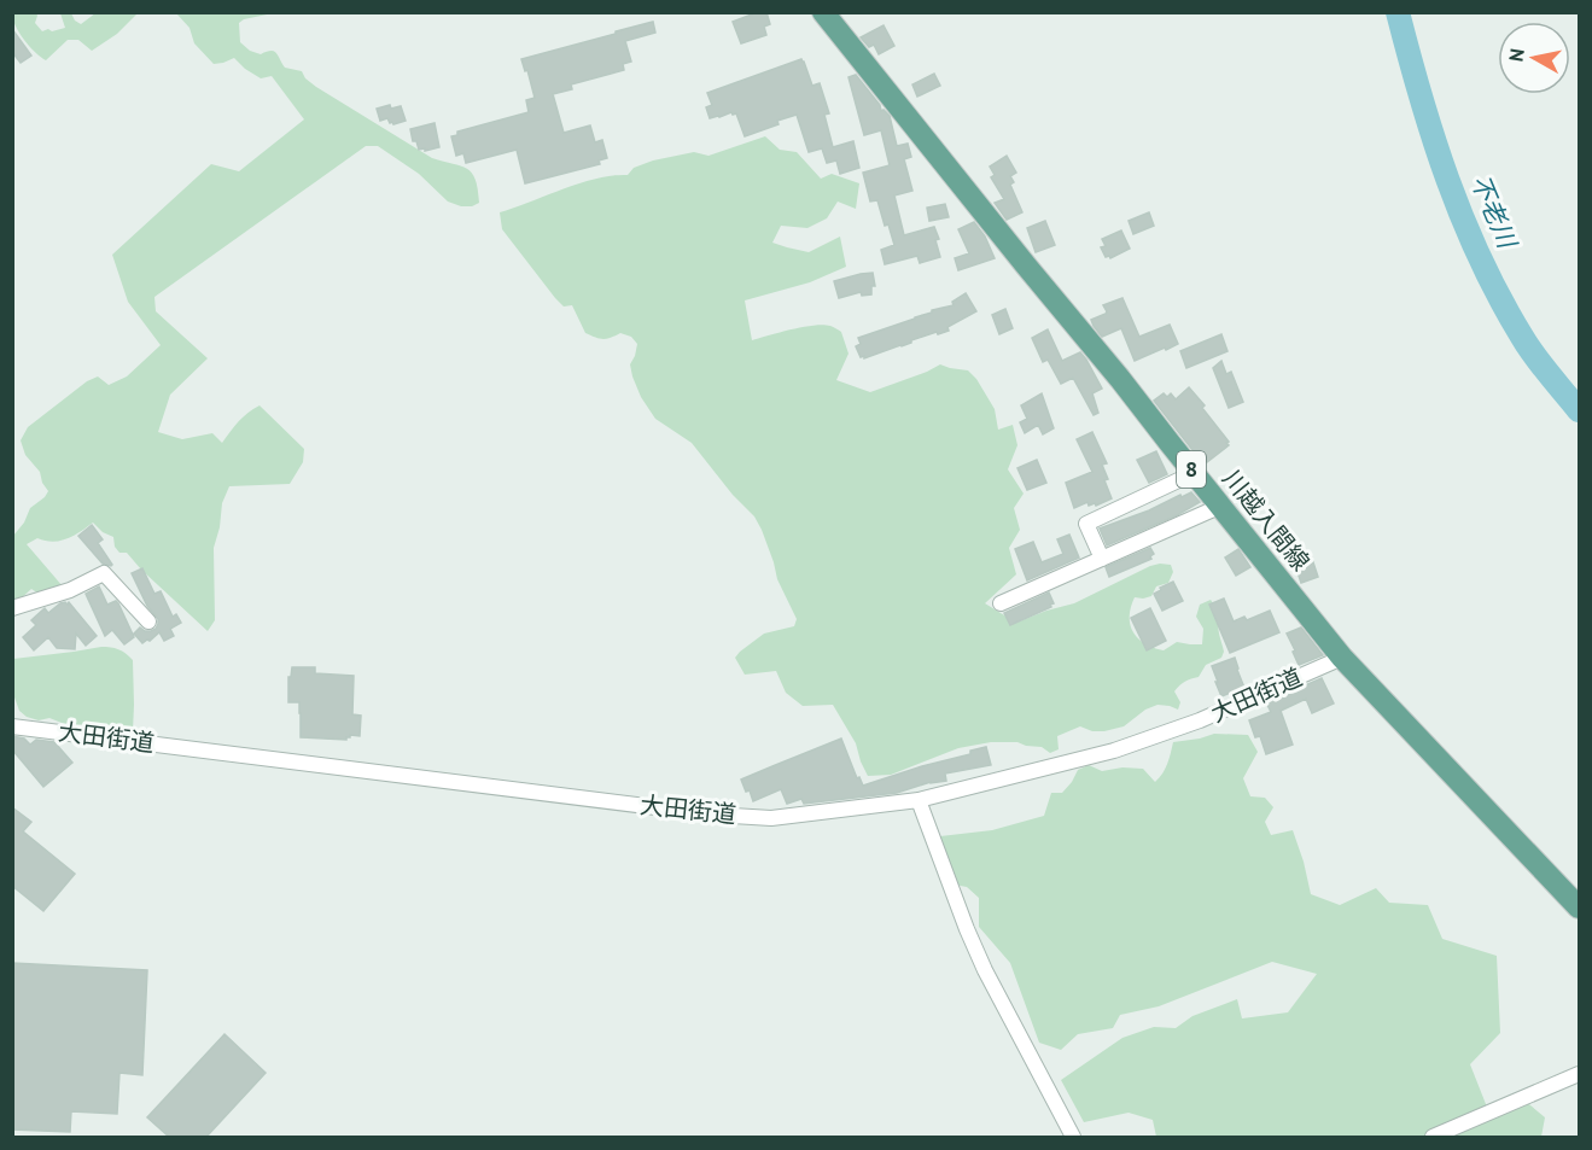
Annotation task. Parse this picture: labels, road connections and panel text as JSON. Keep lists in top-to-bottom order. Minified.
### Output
{"streets":{"main road":["8","川越入間線"],"street":["大田街道"]},"crossings":[["川越入間線","大田街道"]],"water":["不老川"],"north":"left"}
